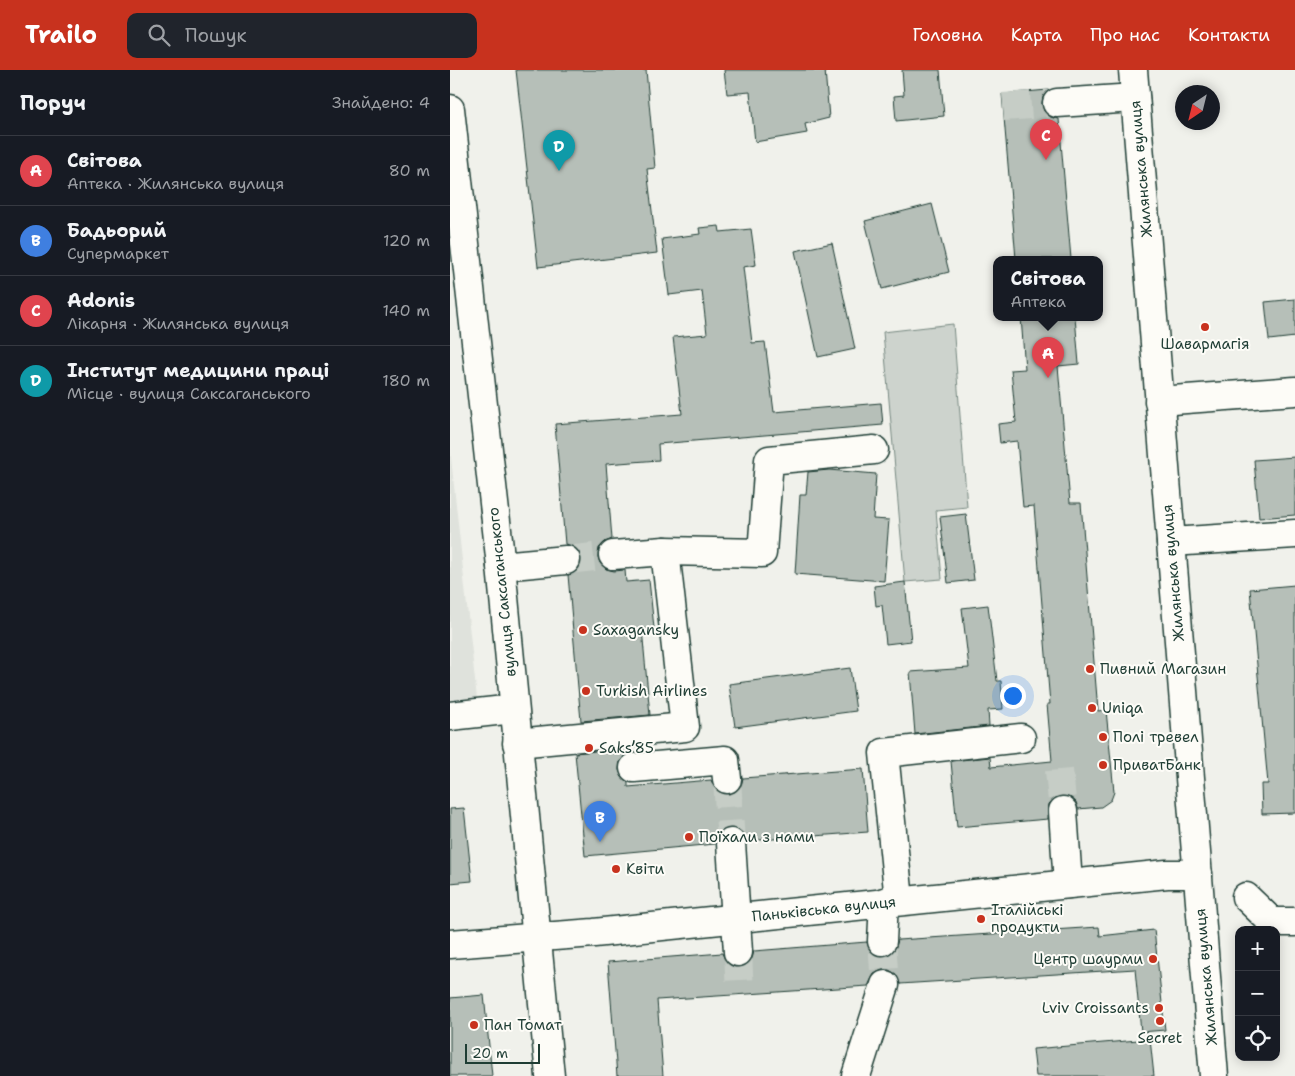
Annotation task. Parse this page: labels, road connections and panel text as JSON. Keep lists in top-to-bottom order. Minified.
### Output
{"streets":{"main road":["Жилянська вулиця","вулиця Саксаганського","Паньківська вулиця"]},"crossings":[["Жилянська вулиця","Паньківська вулиця"],["вулиця Саксаганського","Паньківська вулиця"]],"places":["Шавармагія","Saxagansky","Пивний Магазин","Turkish Airlines","Uniqa","Полі тревел","Saks’85","ПриватБанк","Поїхали з нами","Квіти","Італійські продукти","Центр шаурми","Lviv Croissants","Secret","Пан Томат"],"scale_bar":"20 m","north":"bottom left","page":{"header":"Trailo","search":"Пошук","nav":["Головна","Карта","Про нас","Контакти"],"heading":["Поруч","Знайдено: 4"],"pins":["C","D","A","B"],"list":[{"mark":"A","name":"Світова","note":"Аптека · Жилянська вулиця","value":"80 m"},{"mark":"B","name":"Бадьорий","note":"Супермаркет","value":"120 m"},{"mark":"C","name":"Adonis","note":"Лікарня · Жилянська вулиця","value":"140 m"},{"mark":"D","name":"Інститут медицини праці","note":"Місце · вулиця Саксаганського","value":"180 m"}],"popup":["Світова","Аптека"],"map_buttons":["+","−"],"scale":"20 m"}}
